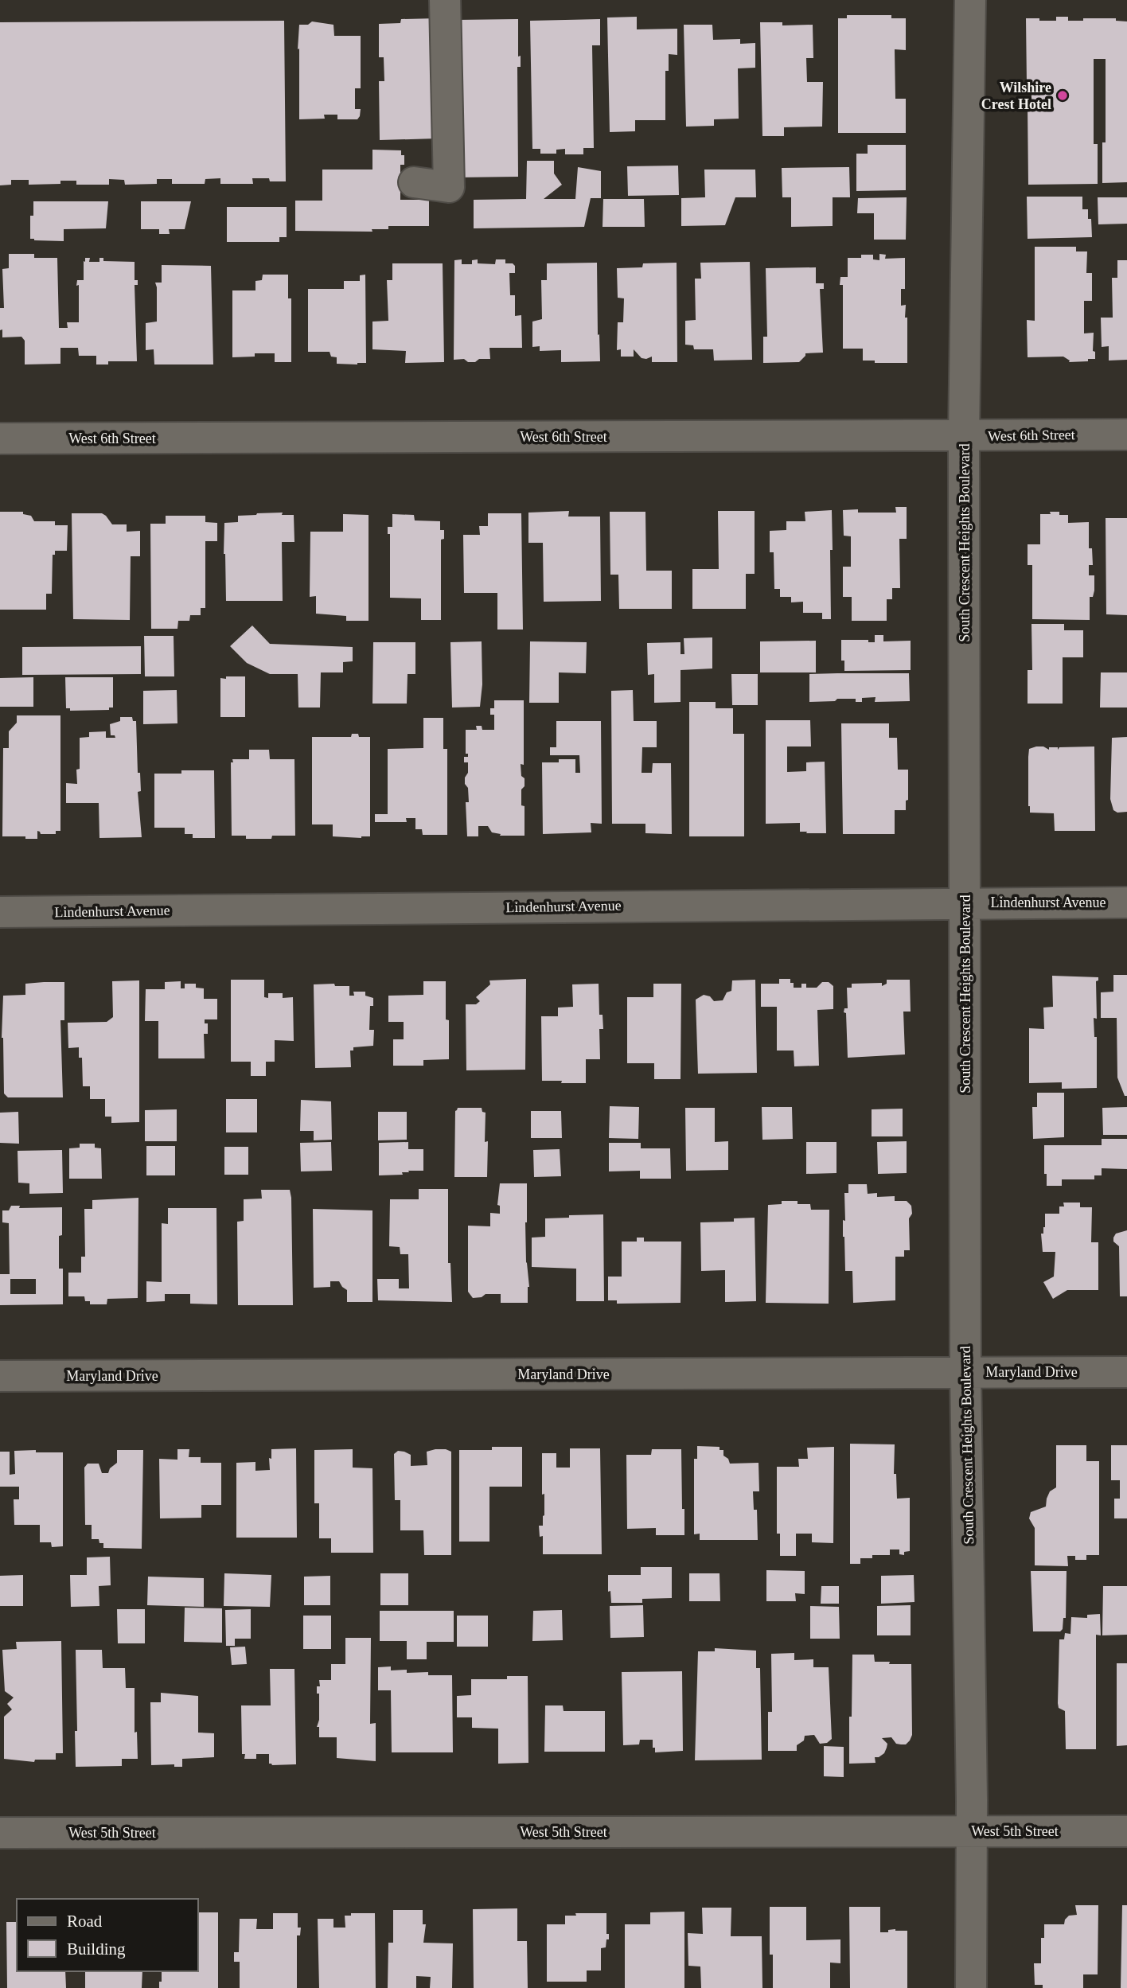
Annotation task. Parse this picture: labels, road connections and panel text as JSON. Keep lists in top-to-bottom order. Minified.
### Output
{"streets":{"street":["West 6th Street","South Crescent Heights Boulevard","Lindenhurst Avenue","Maryland Drive","West 5th Street"]},"crossings":[["West 6th Street","South Crescent Heights Boulevard"],["South Crescent Heights Boulevard","Lindenhurst Avenue"],["South Crescent Heights Boulevard","Maryland Drive"],["South Crescent Heights Boulevard","West 5th Street"]],"places":["Wilshire Crest Hotel"],"legend":["Road","Building"]}
